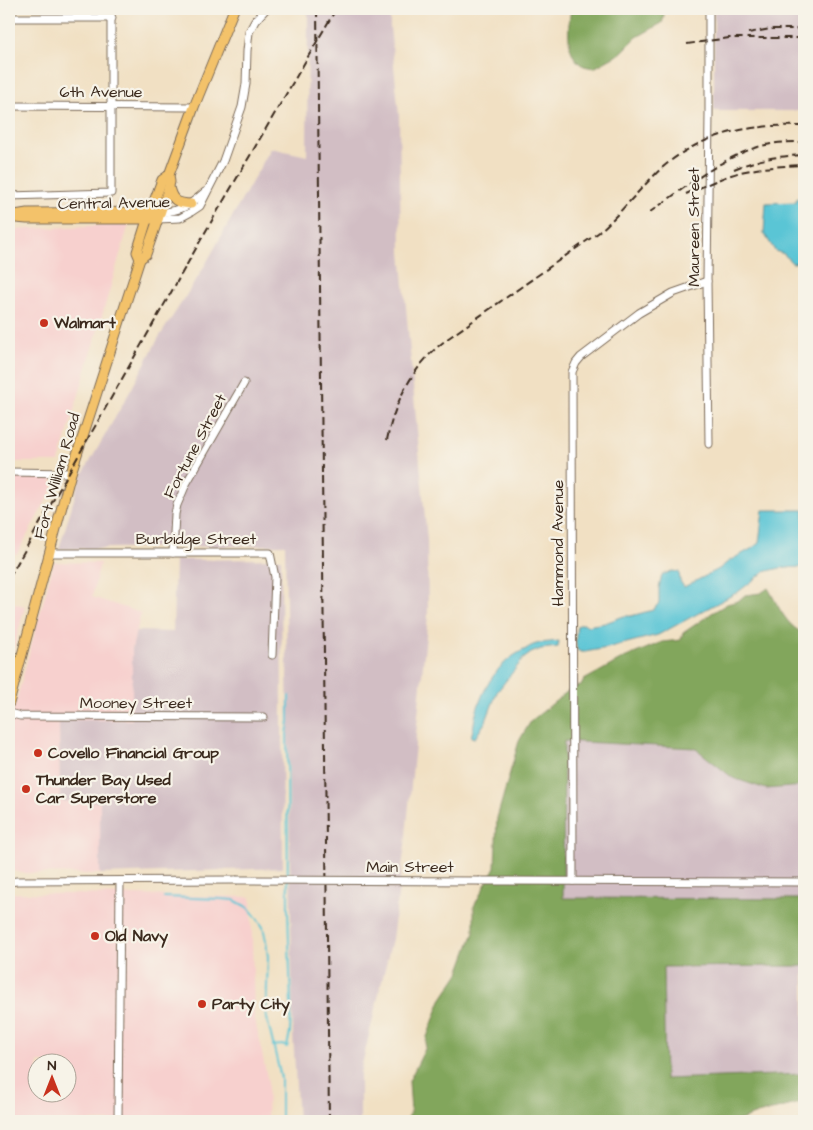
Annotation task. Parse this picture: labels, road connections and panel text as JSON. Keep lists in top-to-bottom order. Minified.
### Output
{"streets":{"main road":["Central Avenue","Fort William Road"],"street":["6th Avenue","Maureen Street","Fortune Street","Burbidge Street","Hammond Avenue","Mooney Street","Main Street"]},"crossings":[["6th Avenue","Fort William Road"],["Central Avenue","Fort William Road"],["Maureen Street","Hammond Avenue"],["Fortune Street","Burbidge Street"],["Fort William Road","Burbidge Street"],["Hammond Avenue","Main Street"]],"places":["Walmart","Covello Financial Group","Thunder Bay Used Car Superstore","Old Navy","Party City"],"north":"top"}
